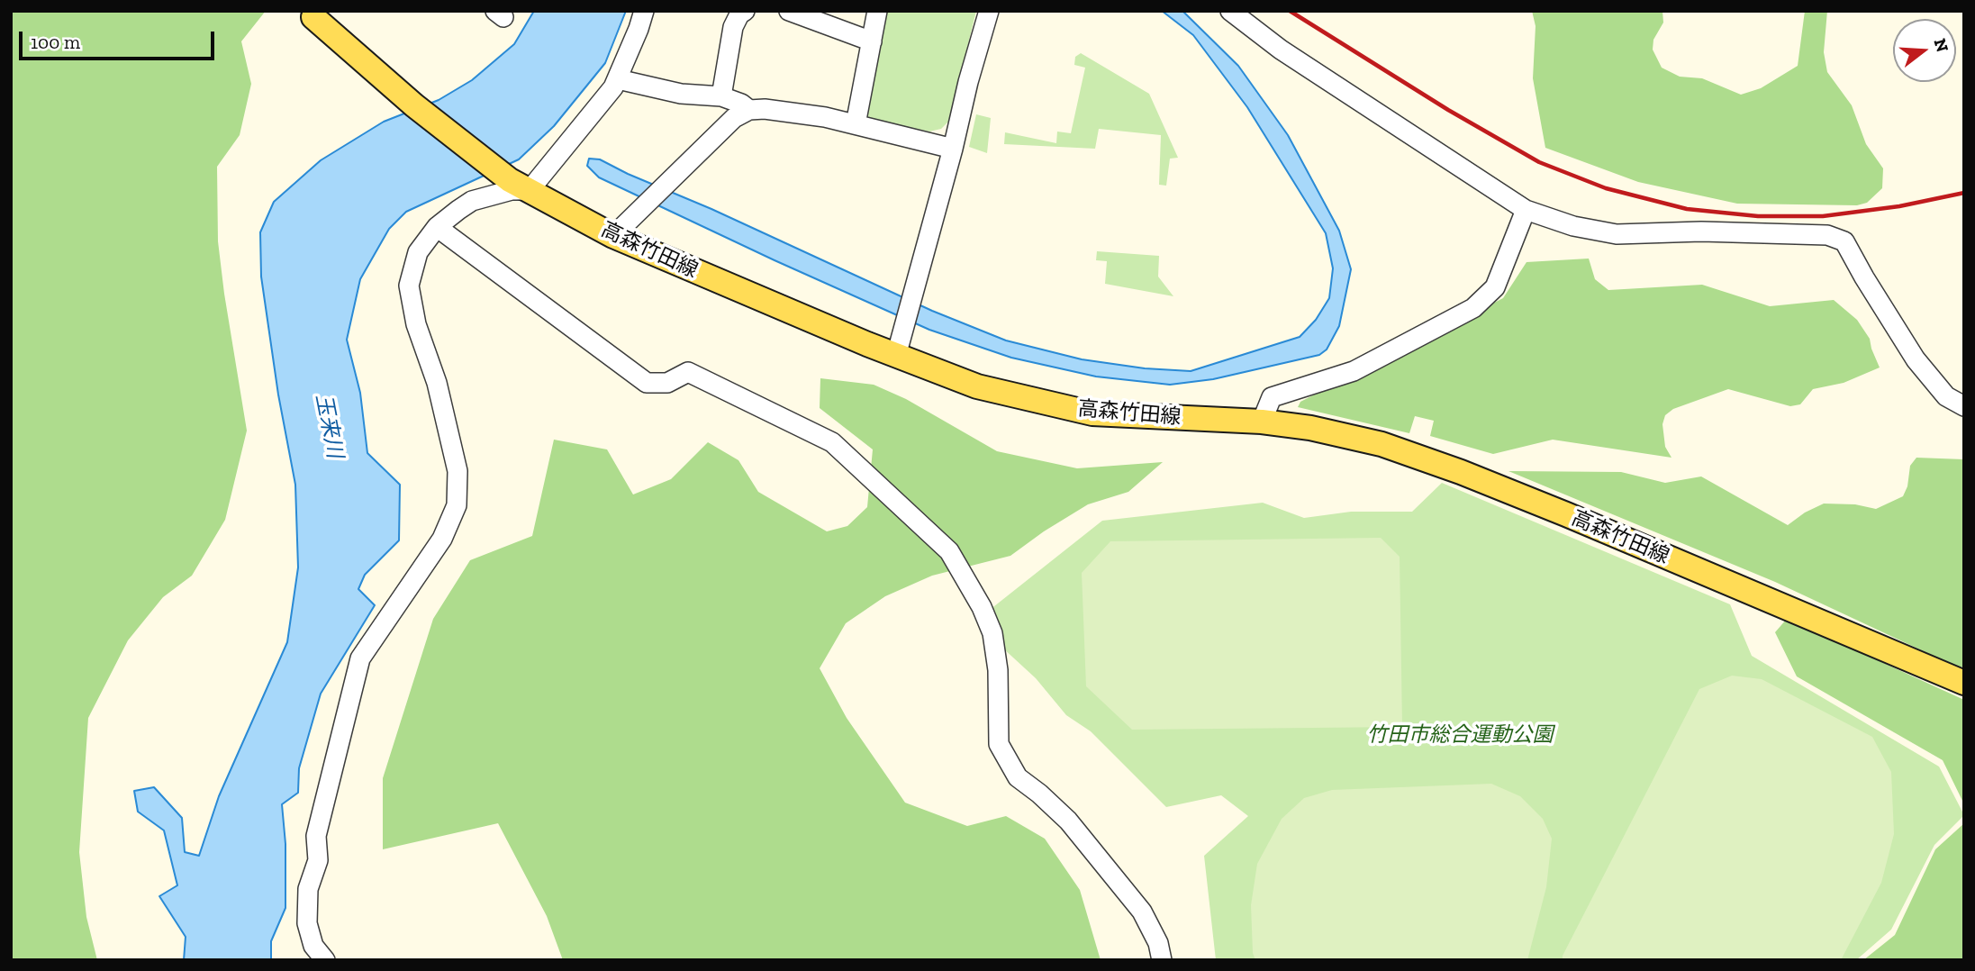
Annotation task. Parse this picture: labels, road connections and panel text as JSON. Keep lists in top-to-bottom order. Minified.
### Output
{"streets":{"main road":["高森竹田線"]},"water":["玉来川"],"parks":["竹田市総合運動公園"],"scale_bar":"100 m","north":"right"}
